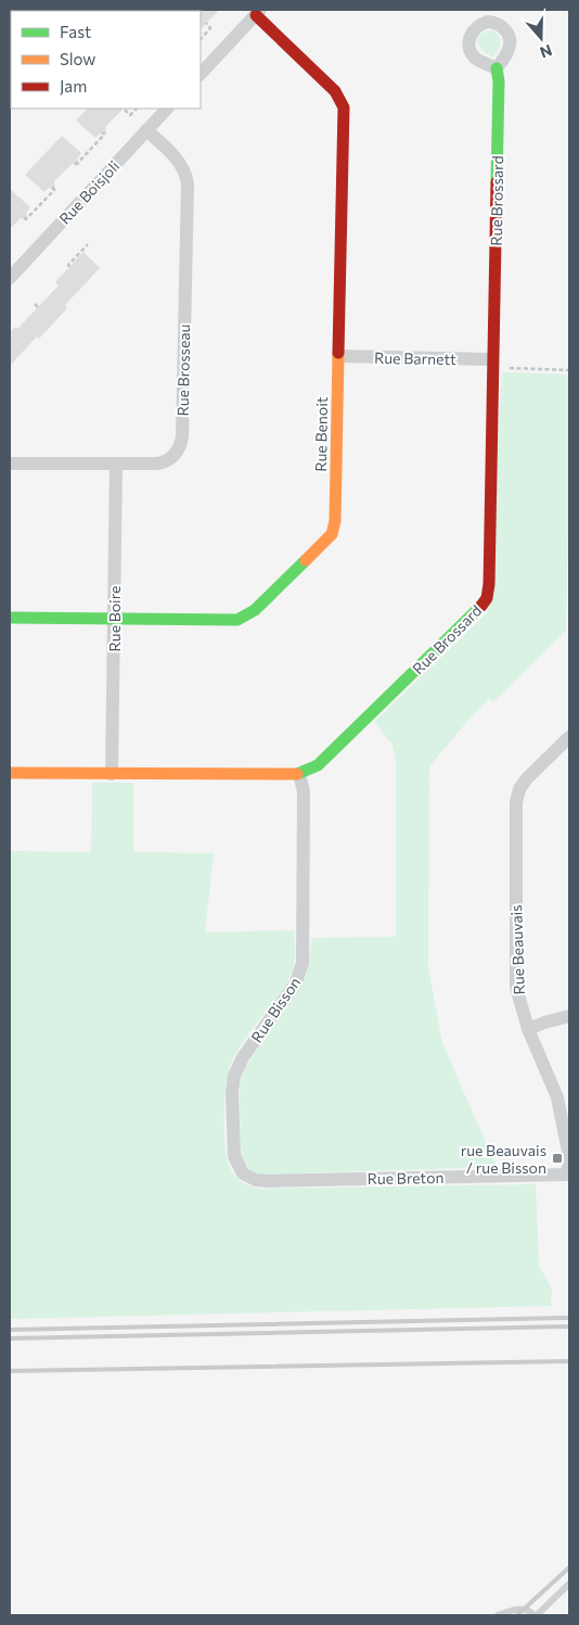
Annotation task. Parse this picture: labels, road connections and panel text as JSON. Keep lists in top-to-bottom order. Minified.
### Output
{"streets":{"street":["Rue Boisjoli","Rue Brossard","Rue Barnett","Rue Brosseau","Rue Benoit","Rue Boire","Rue Beauvais","Rue Bisson","Rue Breton"]},"crossings":[["Rue Boisjoli","Rue Brosseau"],["Rue Brossard","Rue Barnett"],["Rue Brossard","Rue Boire"],["Rue Brossard","Rue Bisson"],["Rue Barnett","Rue Benoit"],["Rue Brosseau","Rue Boire"],["Rue Benoit","Rue Boire"],["Rue Beauvais","Rue Breton"],["Rue Bisson","Rue Breton"]],"places":{"transit":["rue Beauvais / rue Bisson"]},"legend":["Fast","Slow","Jam"],"north":"bottom"}
